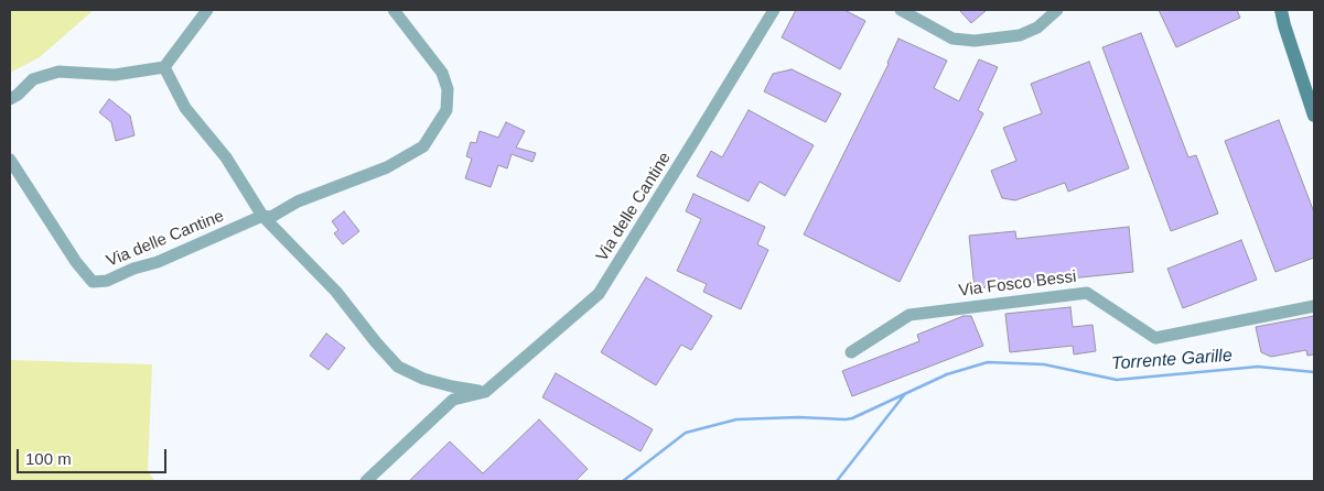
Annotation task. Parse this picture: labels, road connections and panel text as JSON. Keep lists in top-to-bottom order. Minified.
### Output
{"streets":{"street":["Via delle Cantine","Via Fosco Bessi"]},"water":["Torrente Garille"],"scale_bar":"100 m"}
